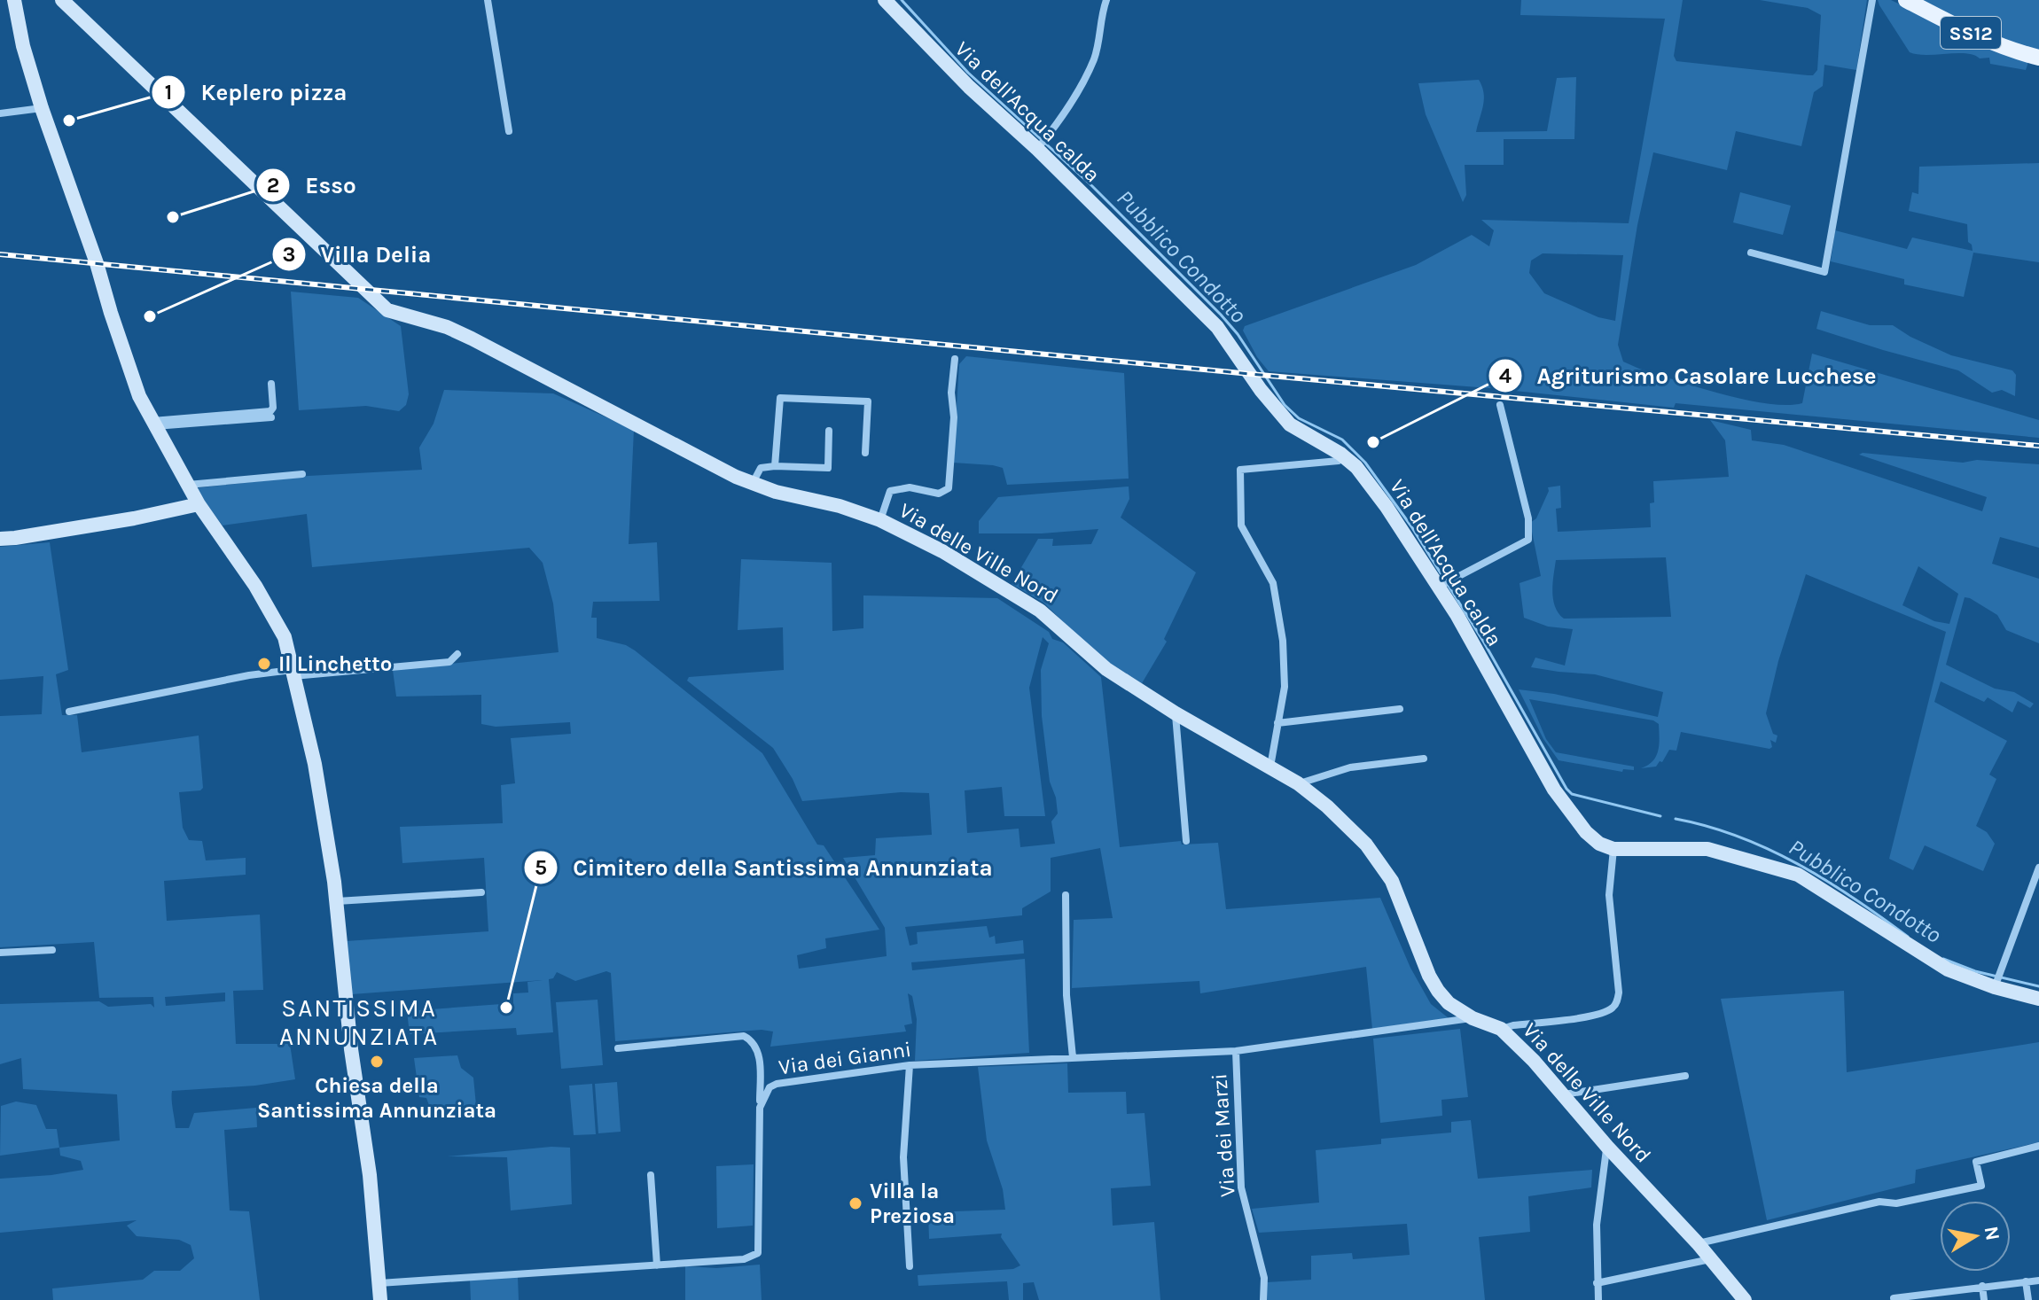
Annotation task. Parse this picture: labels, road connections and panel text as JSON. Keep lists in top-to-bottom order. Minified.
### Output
{"streets":{"main road":["SS12"],"street":["Via dell'Acqua calda","Via delle Ville Nord","Via dei Gianni","Via dei Marzi"]},"crossings":[["Via delle Ville Nord","Via dei Gianni"],["Via dei Gianni","Via dei Marzi"]],"districts":["SANTISSIMA ANNUNZIATA"],"water":["Pubblico Condotto"],"places":["Keplero pizza","Esso","Villa Delia","Agriturismo Casolare Lucchese","Il Linchetto","Cimitero della Santissima Annunziata","Chiesa della Santissima Annunziata","Villa la Preziosa"],"north":"right"}
